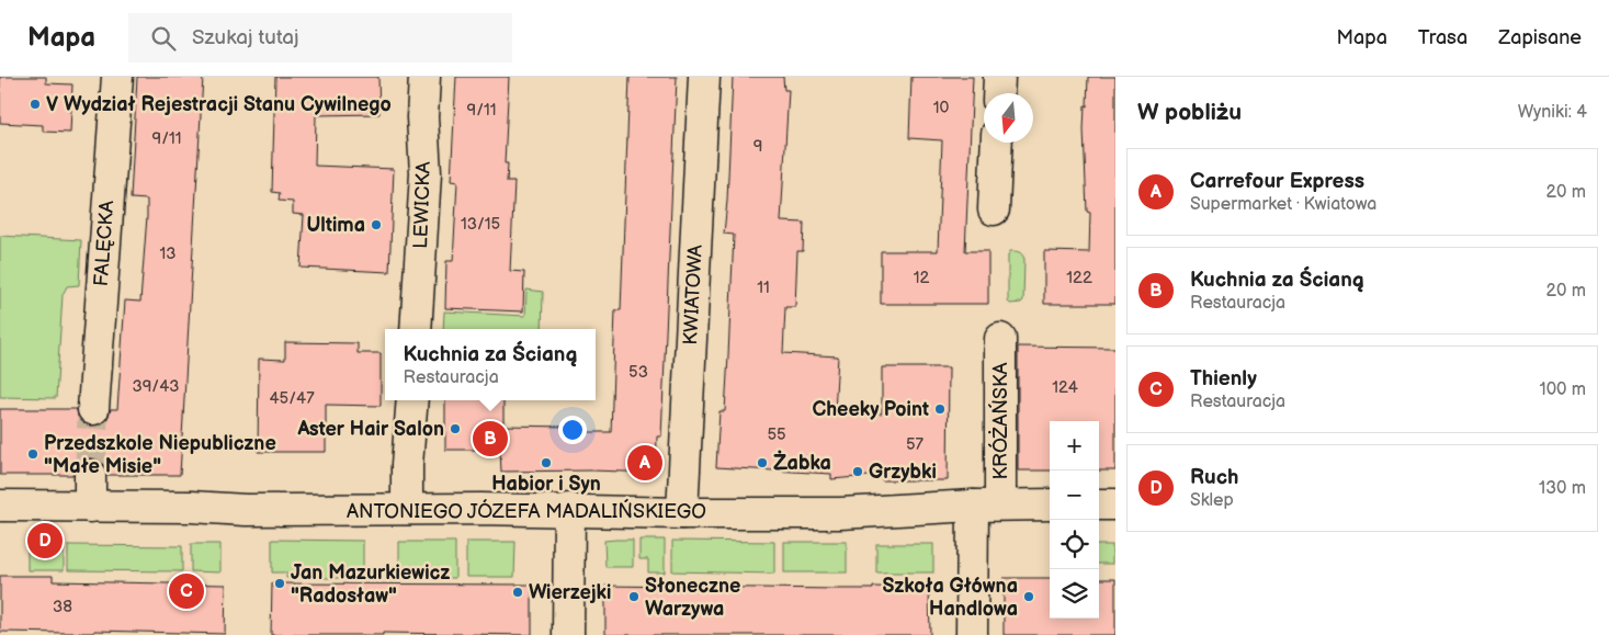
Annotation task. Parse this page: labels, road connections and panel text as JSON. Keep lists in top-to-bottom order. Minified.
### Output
{"streets":{"street":["LEWICKA","FALĘCKA","KWIATOWA","KRÓŻAŃSKA","ANTONIEGO JÓZEFA MADALIŃSKIEGO"]},"crossings":[["KWIATOWA","ANTONIEGO JÓZEFA MADALIŃSKIEGO"],["KRÓŻAŃSKA","ANTONIEGO JÓZEFA MADALIŃSKIEGO"]],"places":["V Wydział Rejestracji Stanu Cywilnego","Ultima","Cheeky Point","Aster Hair Salon","Przedszkole Niepubliczne \"Małe Misie\"","Habior i Syn","Żabka","Grzybki","Jan Mazurkiewicz \"Radosław\"","Wierzejki","Słoneczne Warzywa","Szkoła Główna Handlowa"],"house_numbers":["10","9/11","9/11","9","13/15","13","12","122","11","53","39/43","124","45/47","55","57","38"],"north":"bottom","page":{"header":"Mapa","search":"Szukaj tutaj","nav":["Mapa","Trasa","Zapisane"],"heading":["W pobliżu","Wyniki: 4"],"list":[{"mark":"A","name":"Carrefour Express","note":"Supermarket · Kwiatowa","value":"20 m"},{"mark":"B","name":"Kuchnia za Ścianą","note":"Restauracja","value":"20 m"},{"mark":"C","name":"Thienly","note":"Restauracja","value":"100 m"},{"mark":"D","name":"Ruch","note":"Sklep","value":"130 m"}],"popup":["Kuchnia za Ścianą","Restauracja"],"pins":["B","A","D","C"],"map_buttons":["+","−"]}}
